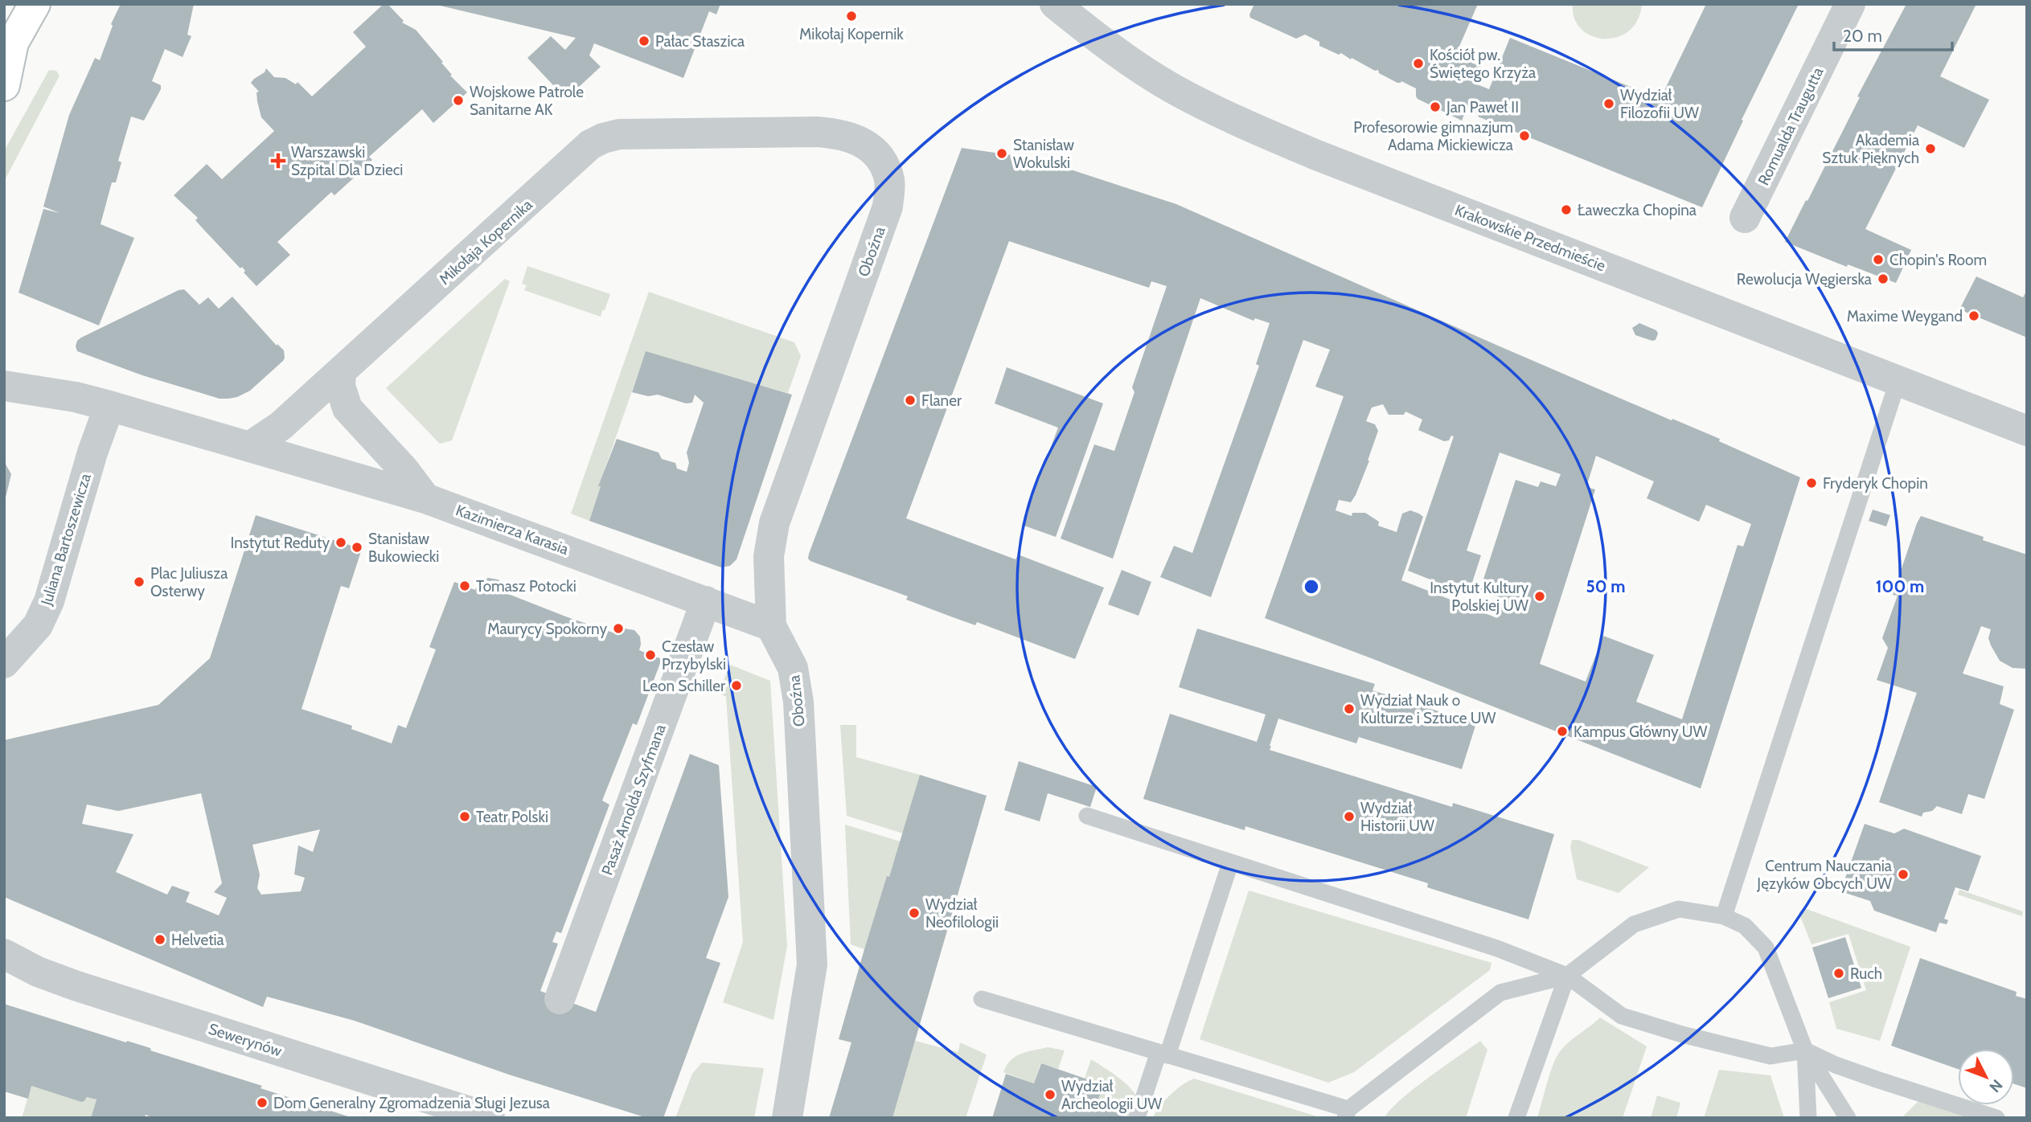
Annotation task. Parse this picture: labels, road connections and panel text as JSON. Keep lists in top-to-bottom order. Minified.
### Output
{"streets":{"street":["Romualda Traugutta","Krakowskie Przedmieście","Mikołaja Kopernika","Oboźna","Kazimierza Karasia","Juliana Bartoszewicza","Pasaż Arnolda Szyfmana","Sewerynów"]},"crossings":[["Mikołaja Kopernika","Oboźna"],["Mikołaja Kopernika","Kazimierza Karasia"],["Oboźna","Kazimierza Karasia"],["Kazimierza Karasia","Pasaż Arnolda Szyfmana"]],"places":{"other":["Mikołaj Kopernik","Pałac Staszica","Kościół pw. Świętego Krzyża","Wojskowe Patrole Sanitarne AK","Wydział Filozofii UW","Jan Paweł II","Profesorowie gimnazjum Adama Mickiewicza","Akademia Sztuk Pięknych","Stanisław Wokulski","Ławeczka Chopina","Chopin's Room","Rewolucja Węgierska","Maxime Weygand","Flaner","Fryderyk Chopin","Instytut Reduty","Stanisław Bukowiecki","Plac Juliusza Osterwy","Tomasz Potocki","Instytut Kultury Polskiej UW","Maurycy Spokorny","Czesław Przybylski","Leon Schiller","Wydział Nauk o Kulturze i Sztuce UW","Kampus Główny UW","Teatr Polski","Wydział Historii UW","Centrum Nauczania Języków Obcych UW","Wydział Neofilologii","Helvetia","Ruch","Wydział Archeologii UW","Dom Generalny Zgromadzenia Sługi Jezusa"],"health":["Warszawski Szpital Dla Dzieci"]},"scale_bar":"20 m","north":"bottom right","rings":["50 m","100 m"]}
